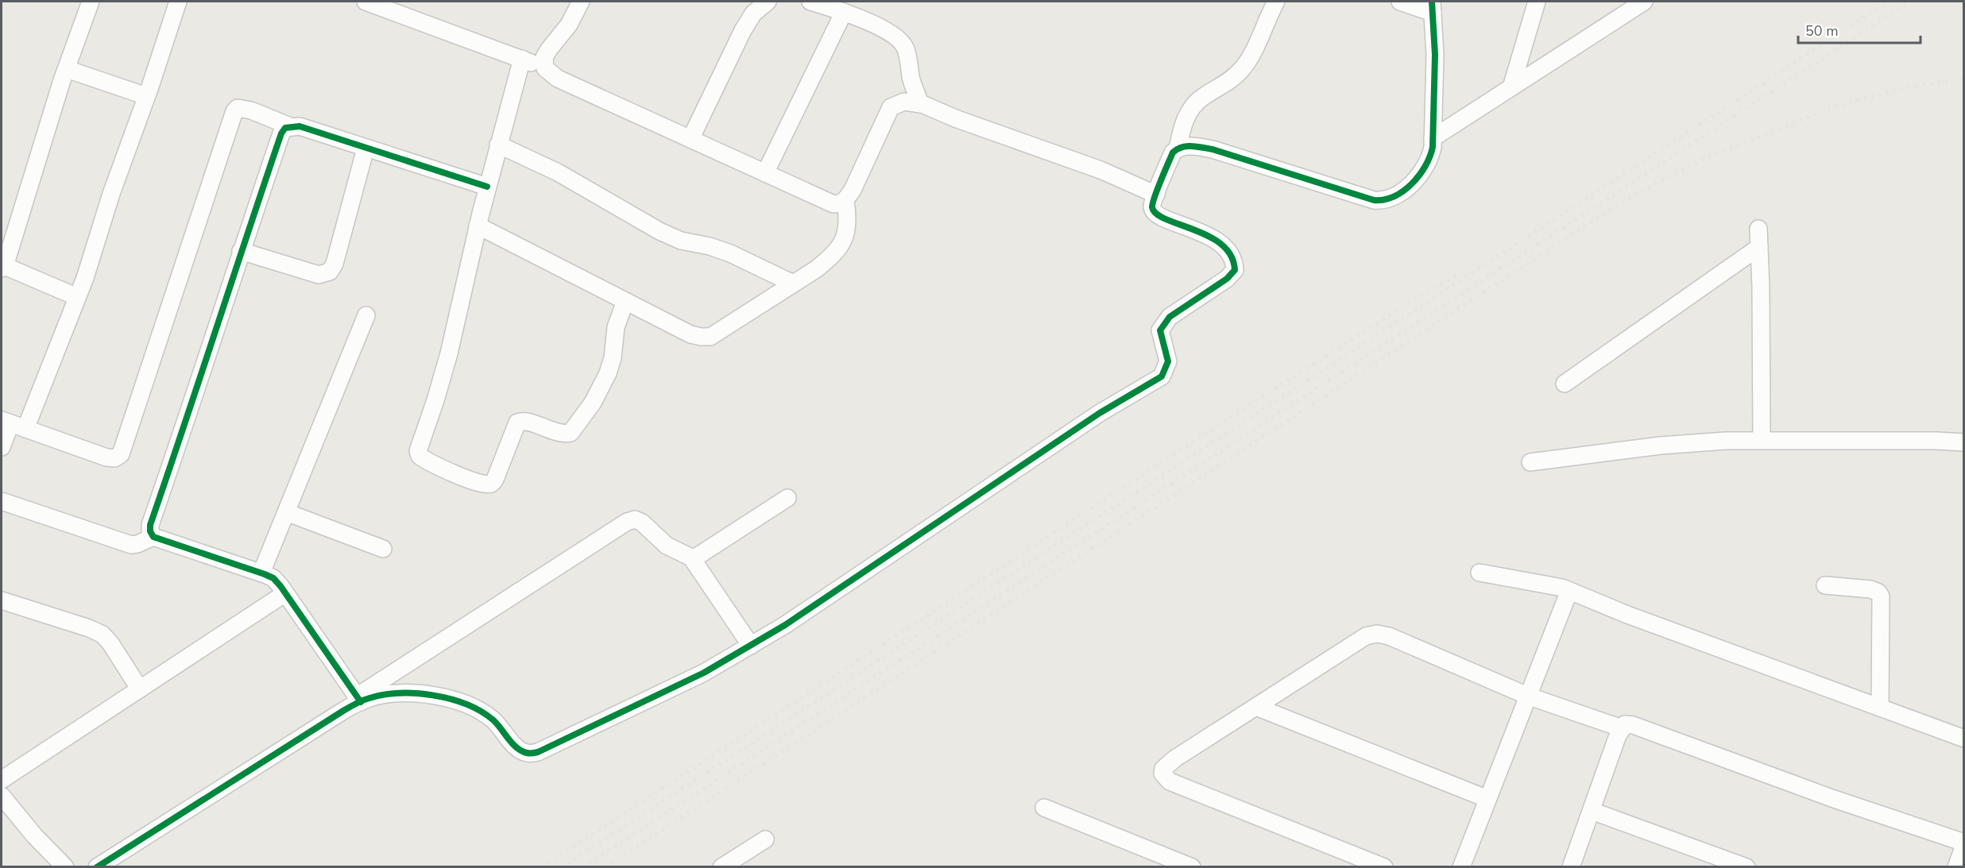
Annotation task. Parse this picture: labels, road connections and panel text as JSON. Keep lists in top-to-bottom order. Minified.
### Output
{"scale_bar":"50 m"}
